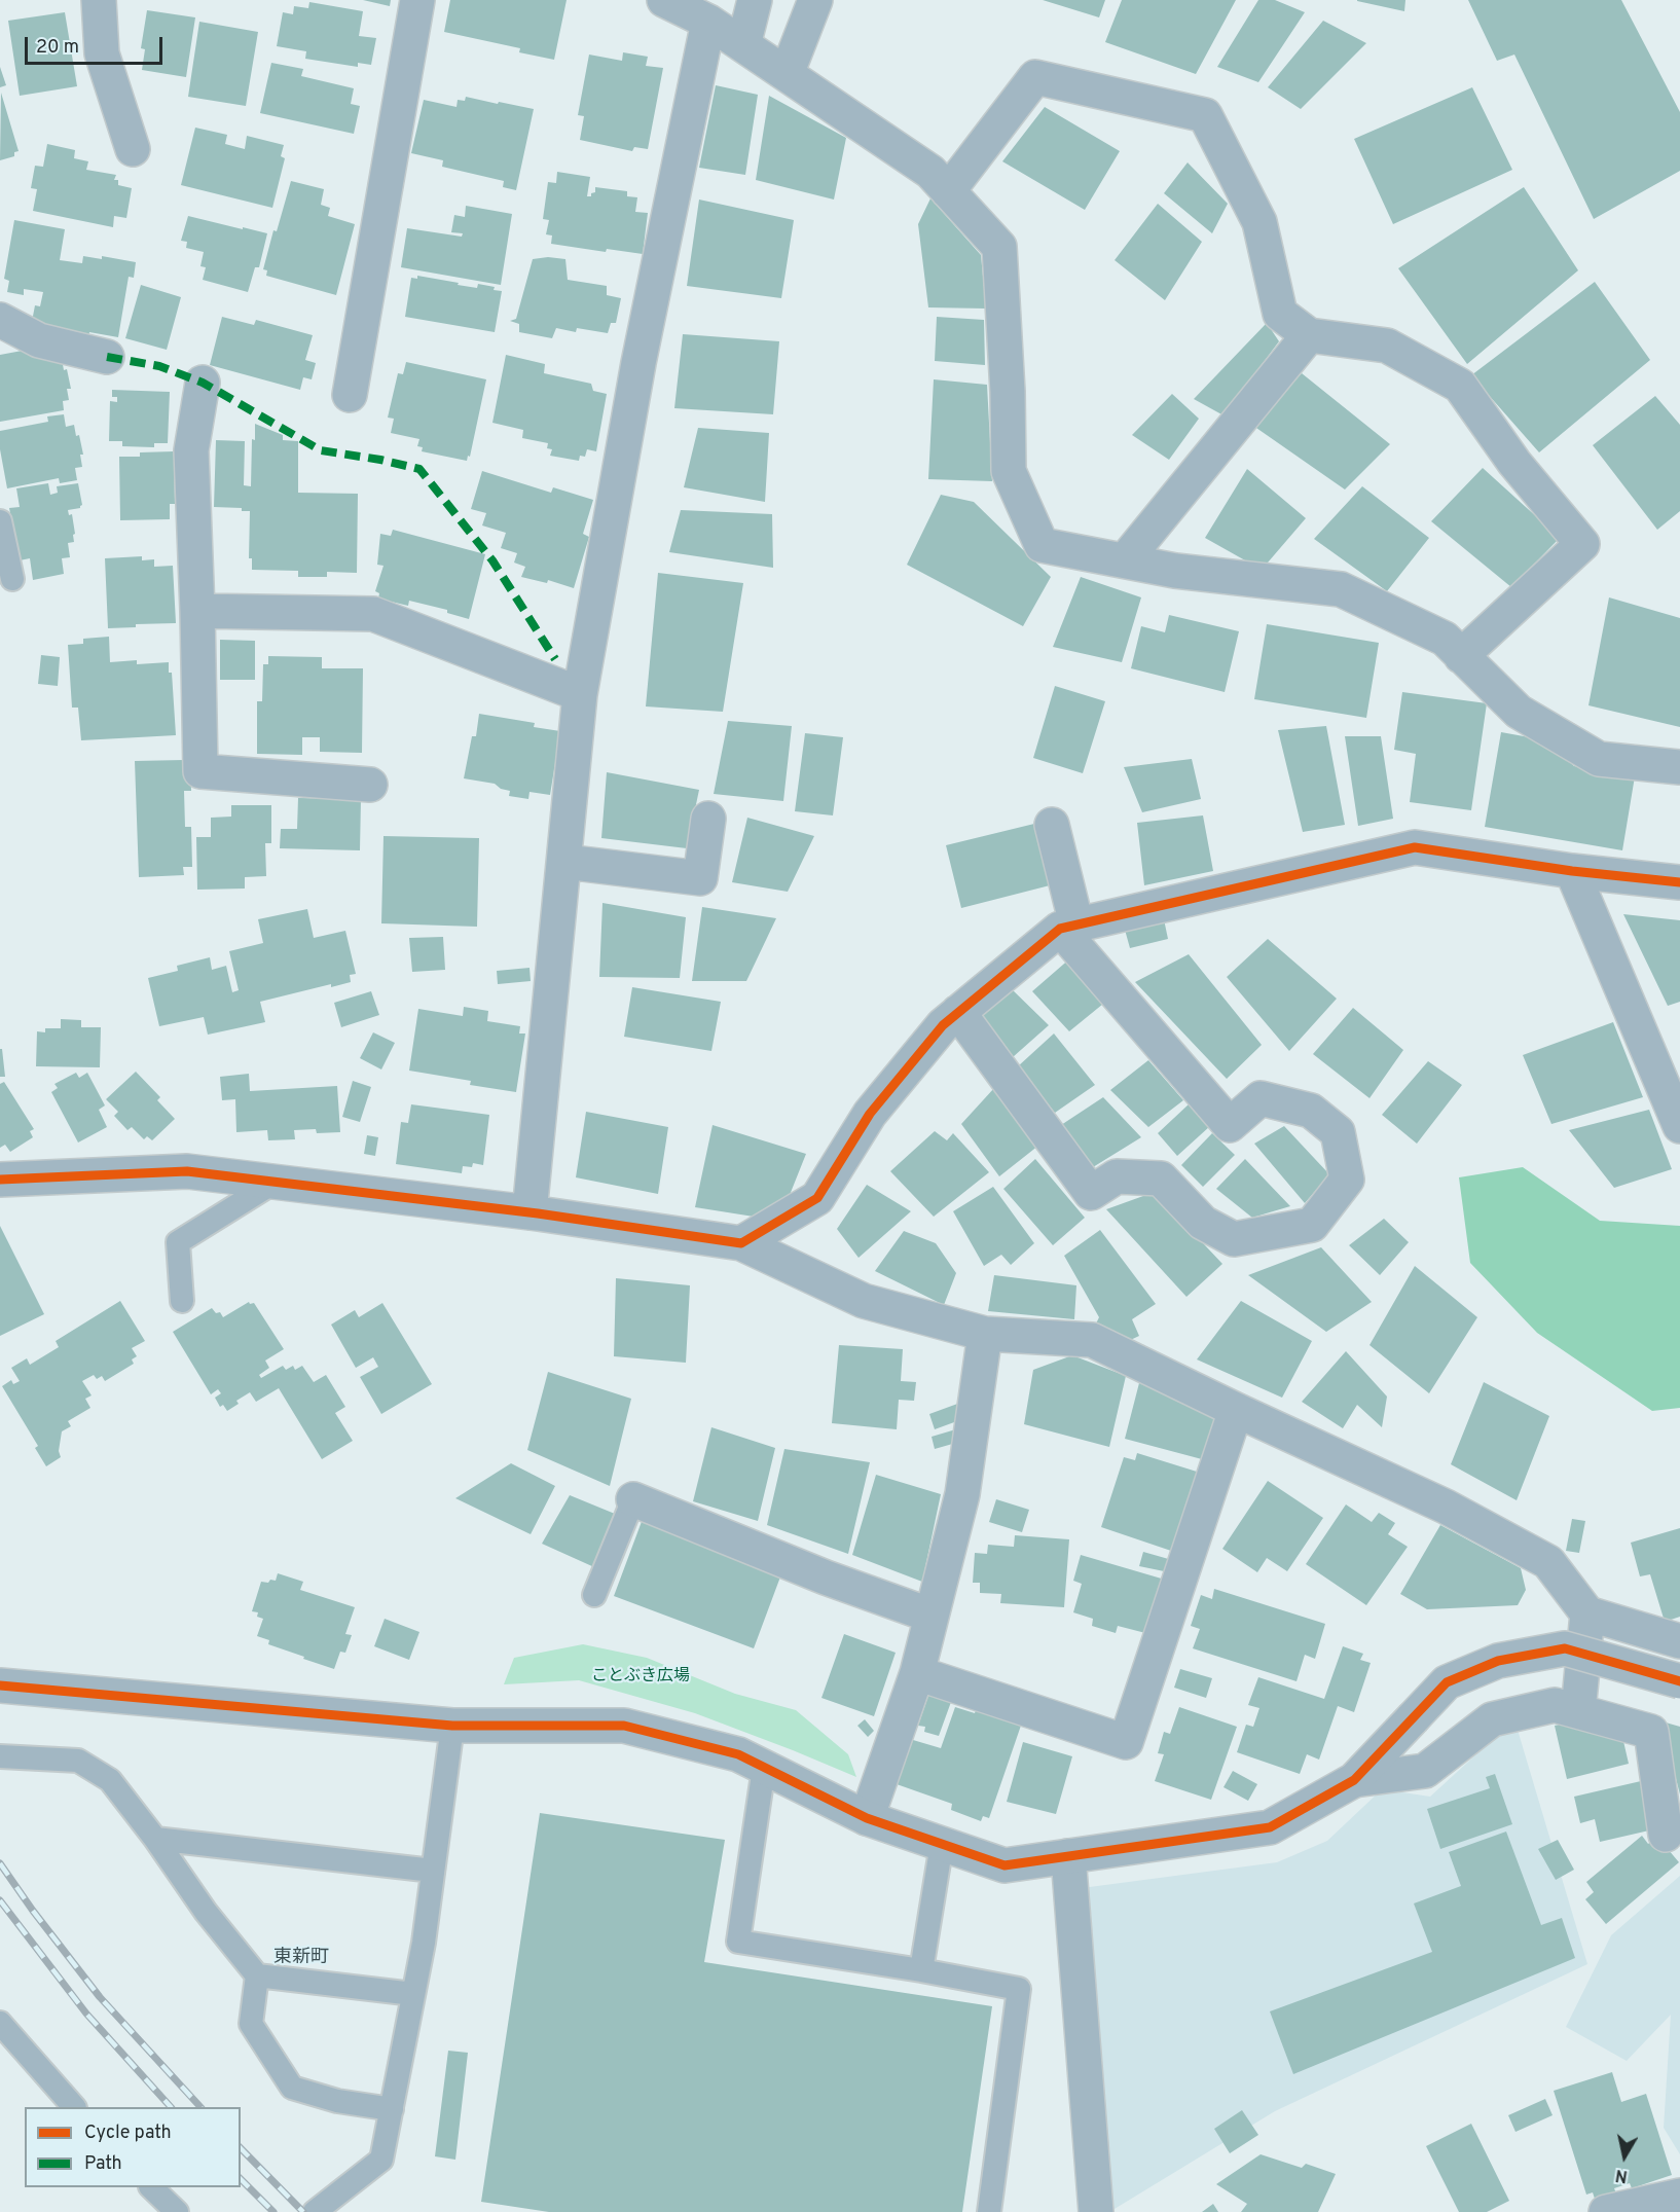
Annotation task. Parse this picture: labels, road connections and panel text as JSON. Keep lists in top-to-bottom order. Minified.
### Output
{"districts":["東新町"],"parks":["ことぶき広場"],"legend":["Cycle path","Path"],"scale_bar":"20 m","north":"bottom"}
